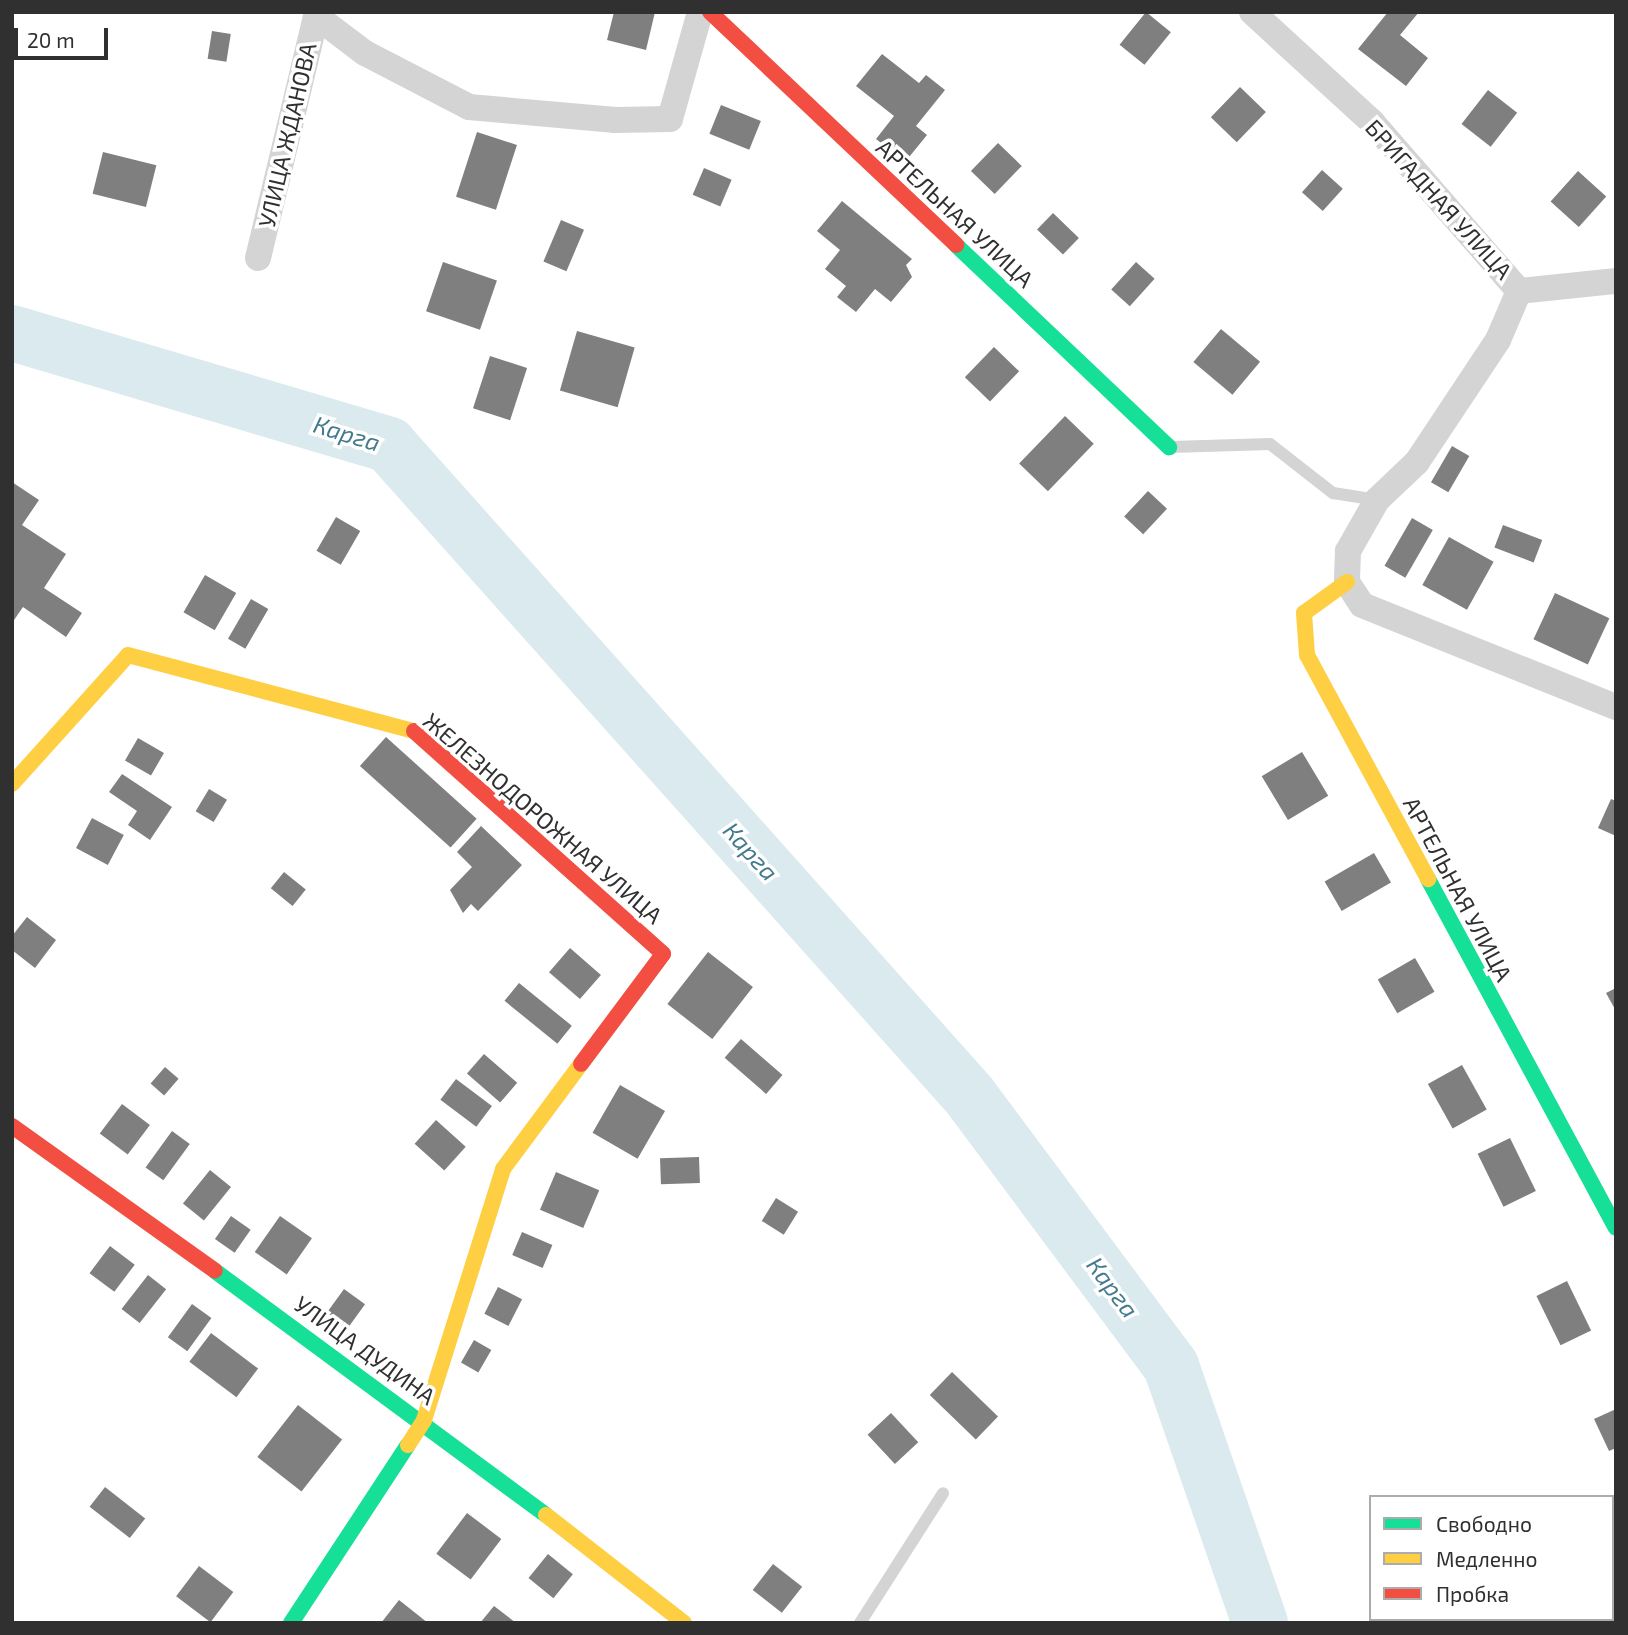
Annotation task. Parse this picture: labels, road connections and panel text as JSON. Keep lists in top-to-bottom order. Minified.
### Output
{"streets":{"street":["УЛИЦА ЖДАНОВА","БРИГАДНАЯ УЛИЦА","АРТЕЛЬНАЯ УЛИЦА","ЖЕЛЕЗНОДОРОЖНАЯ УЛИЦА","УЛИЦА ДУДИНА"]},"crossings":[["БРИГАДНАЯ УЛИЦА","АРТЕЛЬНАЯ УЛИЦА"],["ЖЕЛЕЗНОДОРОЖНАЯ УЛИЦА","УЛИЦА ДУДИНА"]],"water":["Карга"],"legend":["Свободно","Медленно","Пробка"],"scale_bar":"20 m"}
